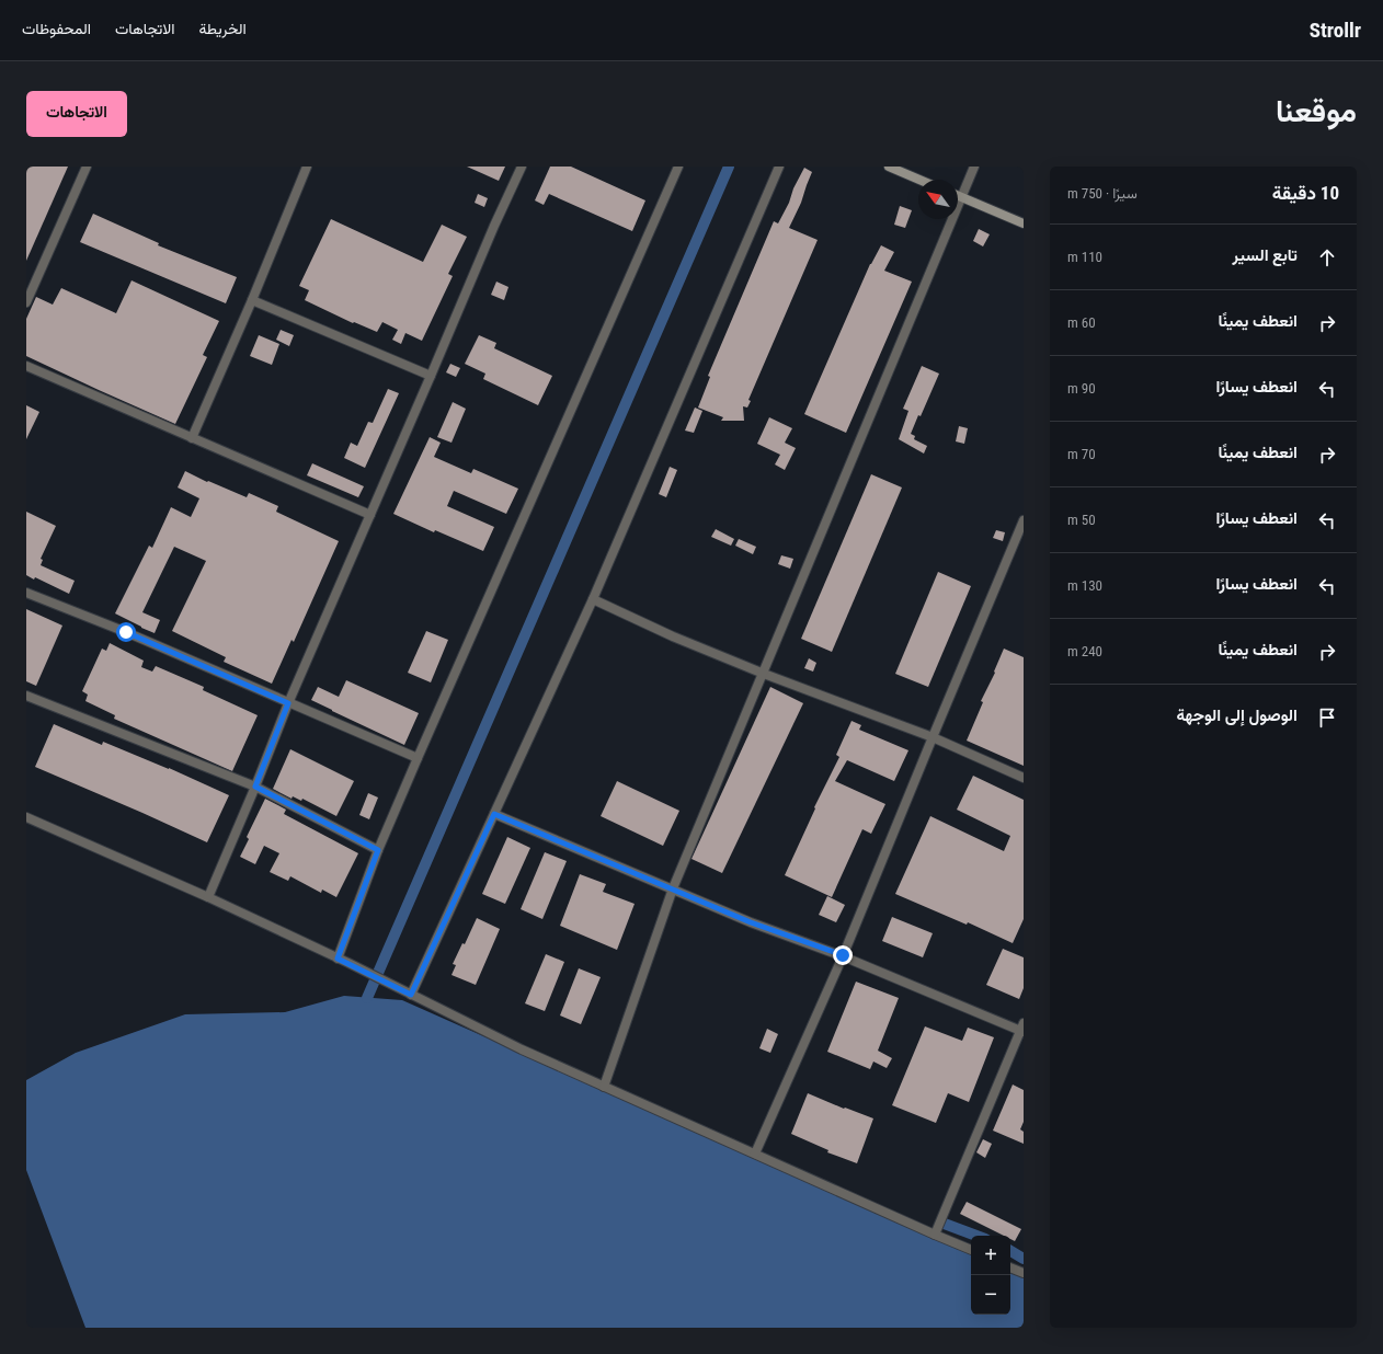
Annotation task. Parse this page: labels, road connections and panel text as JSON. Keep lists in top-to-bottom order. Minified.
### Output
{"north":"top left","page":{"header":"Strollr","nav":["الخريطة","الاتجاهات","المحفوظات"],"title":"موقعنا","buttons":"الاتجاهات","heading":["10 دقيقة","سيرًا · 750 m"],"list":[["تابع السير","110 m"],["انعطف يمينًا","60 m"],["انعطف يسارًا","90 m"],["انعطف يمينًا","70 m"],["انعطف يسارًا","50 m"],["انعطف يسارًا","130 m"],["انعطف يمينًا","240 m"],"الوصول إلى الوجهة"],"map_buttons":["+","−"]}}
